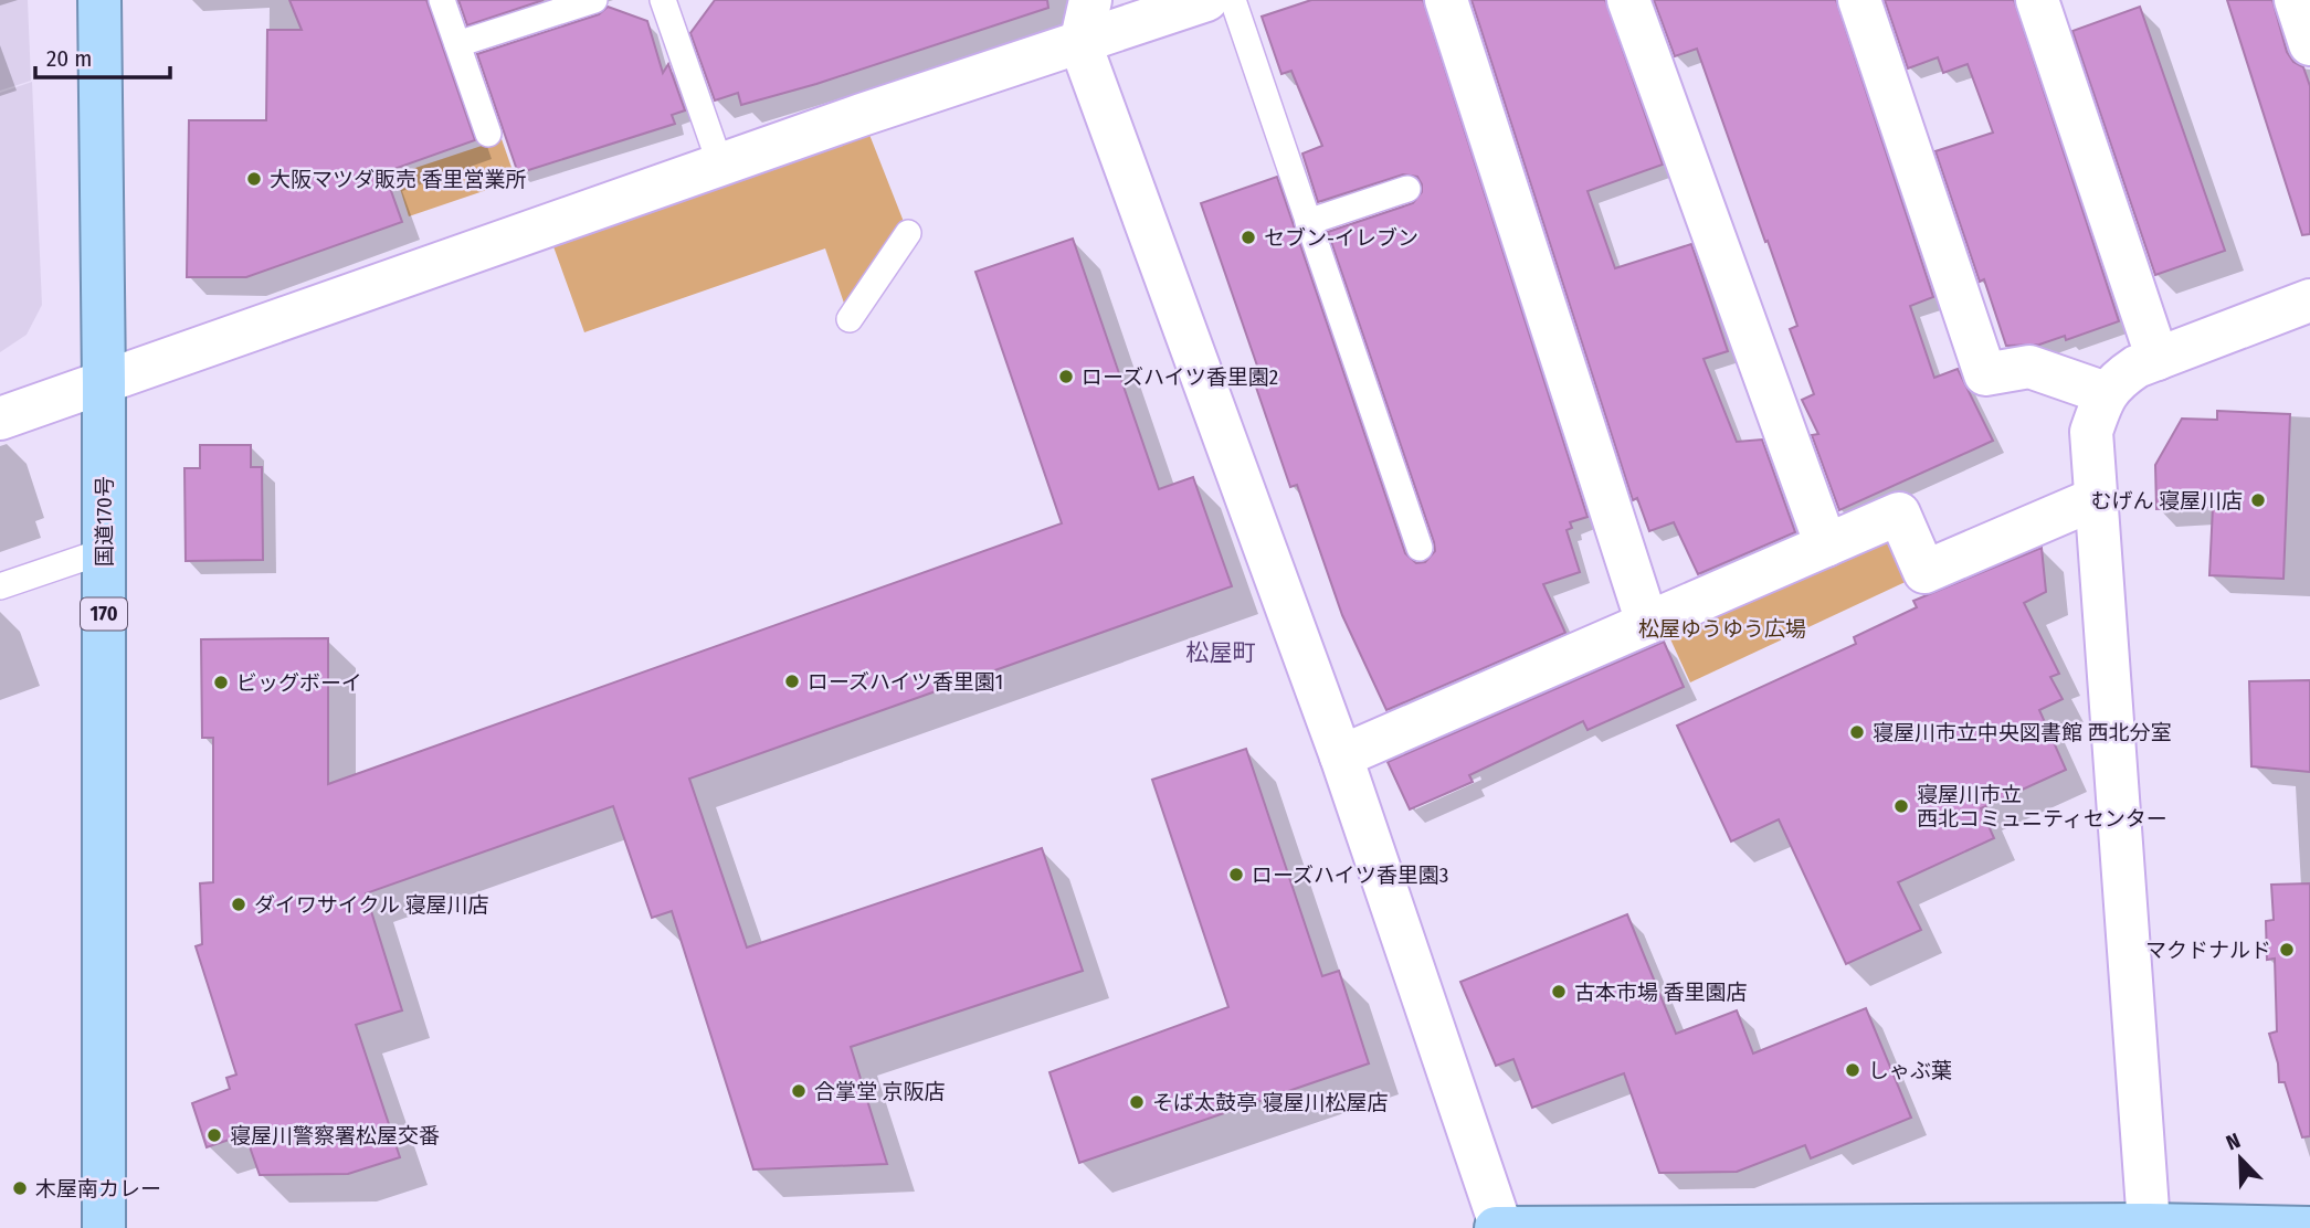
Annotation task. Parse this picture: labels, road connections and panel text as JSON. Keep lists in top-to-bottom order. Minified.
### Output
{"streets":{"highway":["国道170号","170"]},"districts":["松屋町"],"parks":["松屋ゆうゆう広場"],"places":["大阪マツダ販売 香里営業所","セブン-イレブン","ローズハイツ香里園2","むげん 寝屋川店","ローズハイツ香里園1","ビッグボーイ","寝屋川市立中央図書館 西北分室","寝屋川市立 西北コミュニティセンター","ローズハイツ香里園3","ダイワサイクル 寝屋川店","マクドナルド","古本市場 香里園店","しゃぶ葉","合掌堂 京阪店","そば太鼓亭 寝屋川松屋店","寝屋川警察署松屋交番","木屋南カレー"],"scale_bar":"20 m","north":"top left"}
